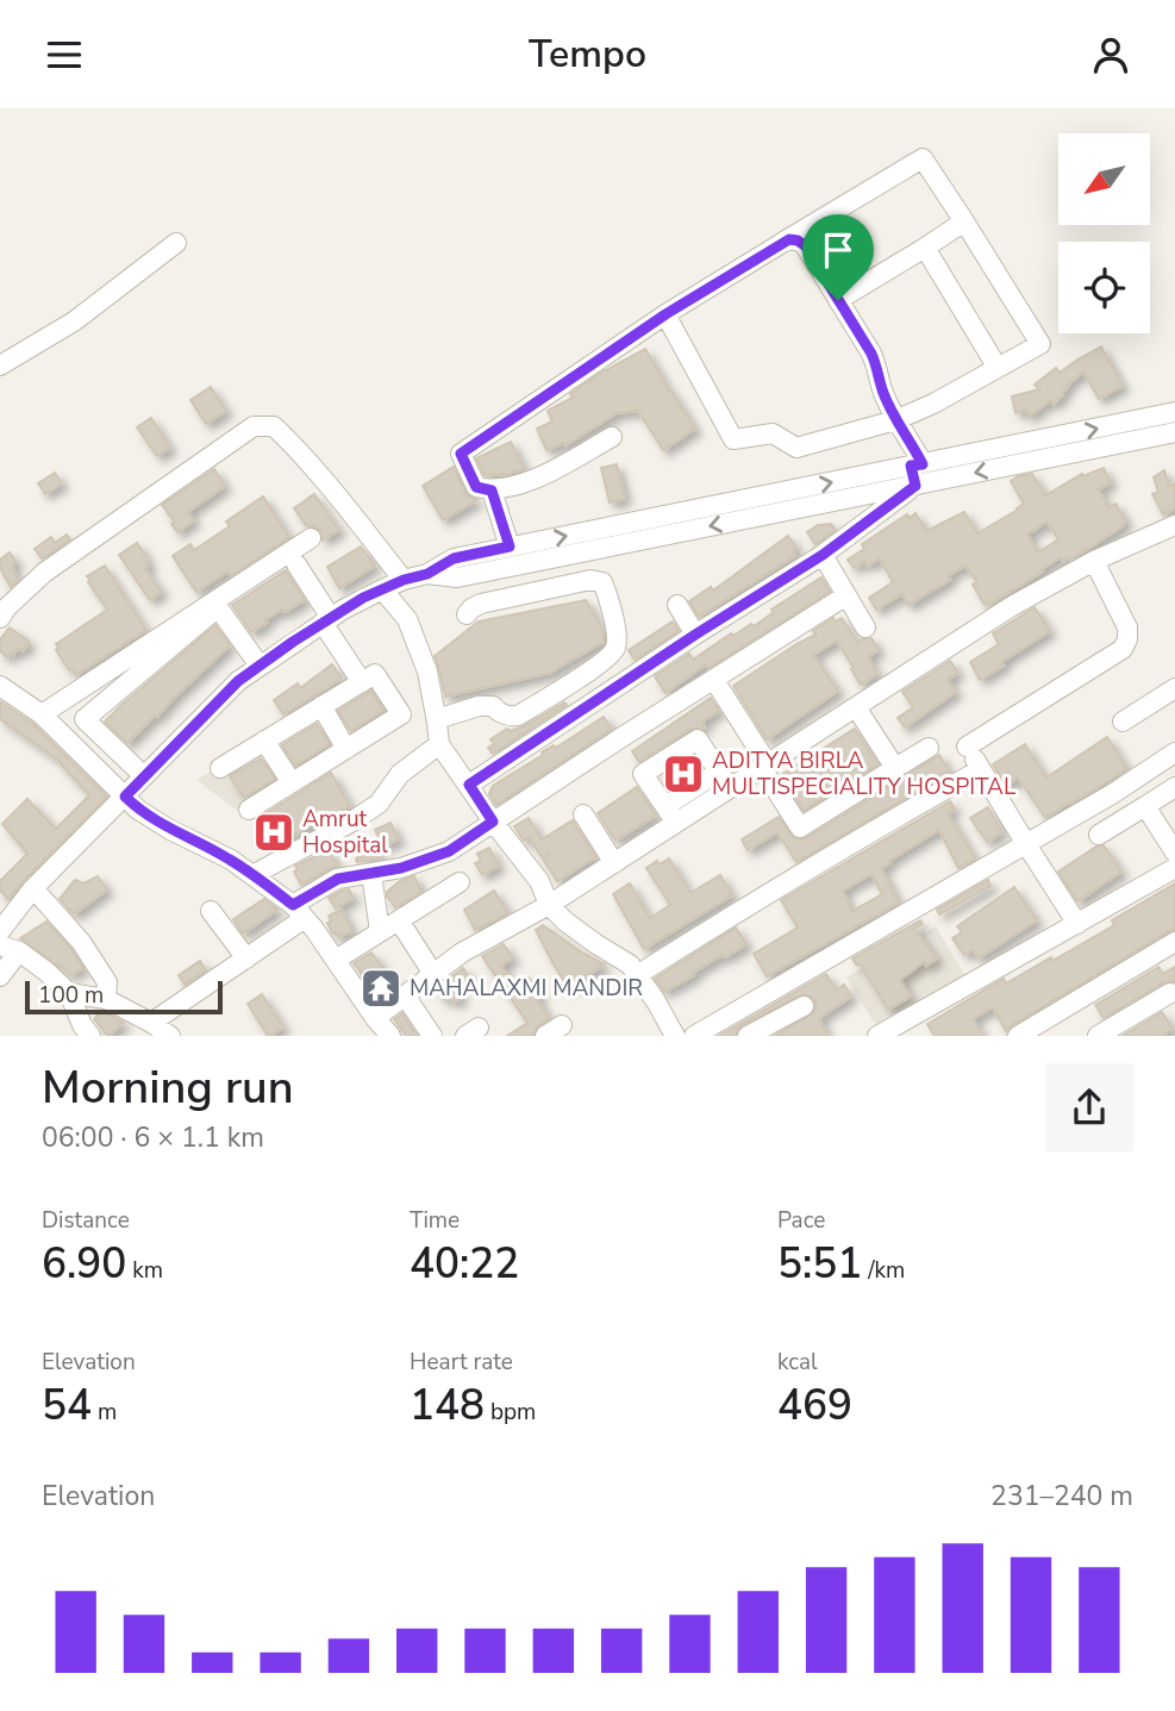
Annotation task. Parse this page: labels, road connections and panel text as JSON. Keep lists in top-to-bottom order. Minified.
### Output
{"places":{"hospital":["ADITYA BIRLA MULTISPECIALITY HOSPITAL","Amrut Hospital"],"temple":["MAHALAXMI MANDIR"]},"scale_bar":"100 m","north":"bottom left","page":{"header":"Tempo","scale":"100 m","heading":["Morning run","06:00 · 6 × 1.1 km"],"stats":[["Distance","6.90 km"],["Time","40:22"],["Pace","5:51 /km"],["Elevation","54 m"],["Heart rate","148 bpm"],["kcal","469"]],"chart":["Elevation","231–240 m"]}}
